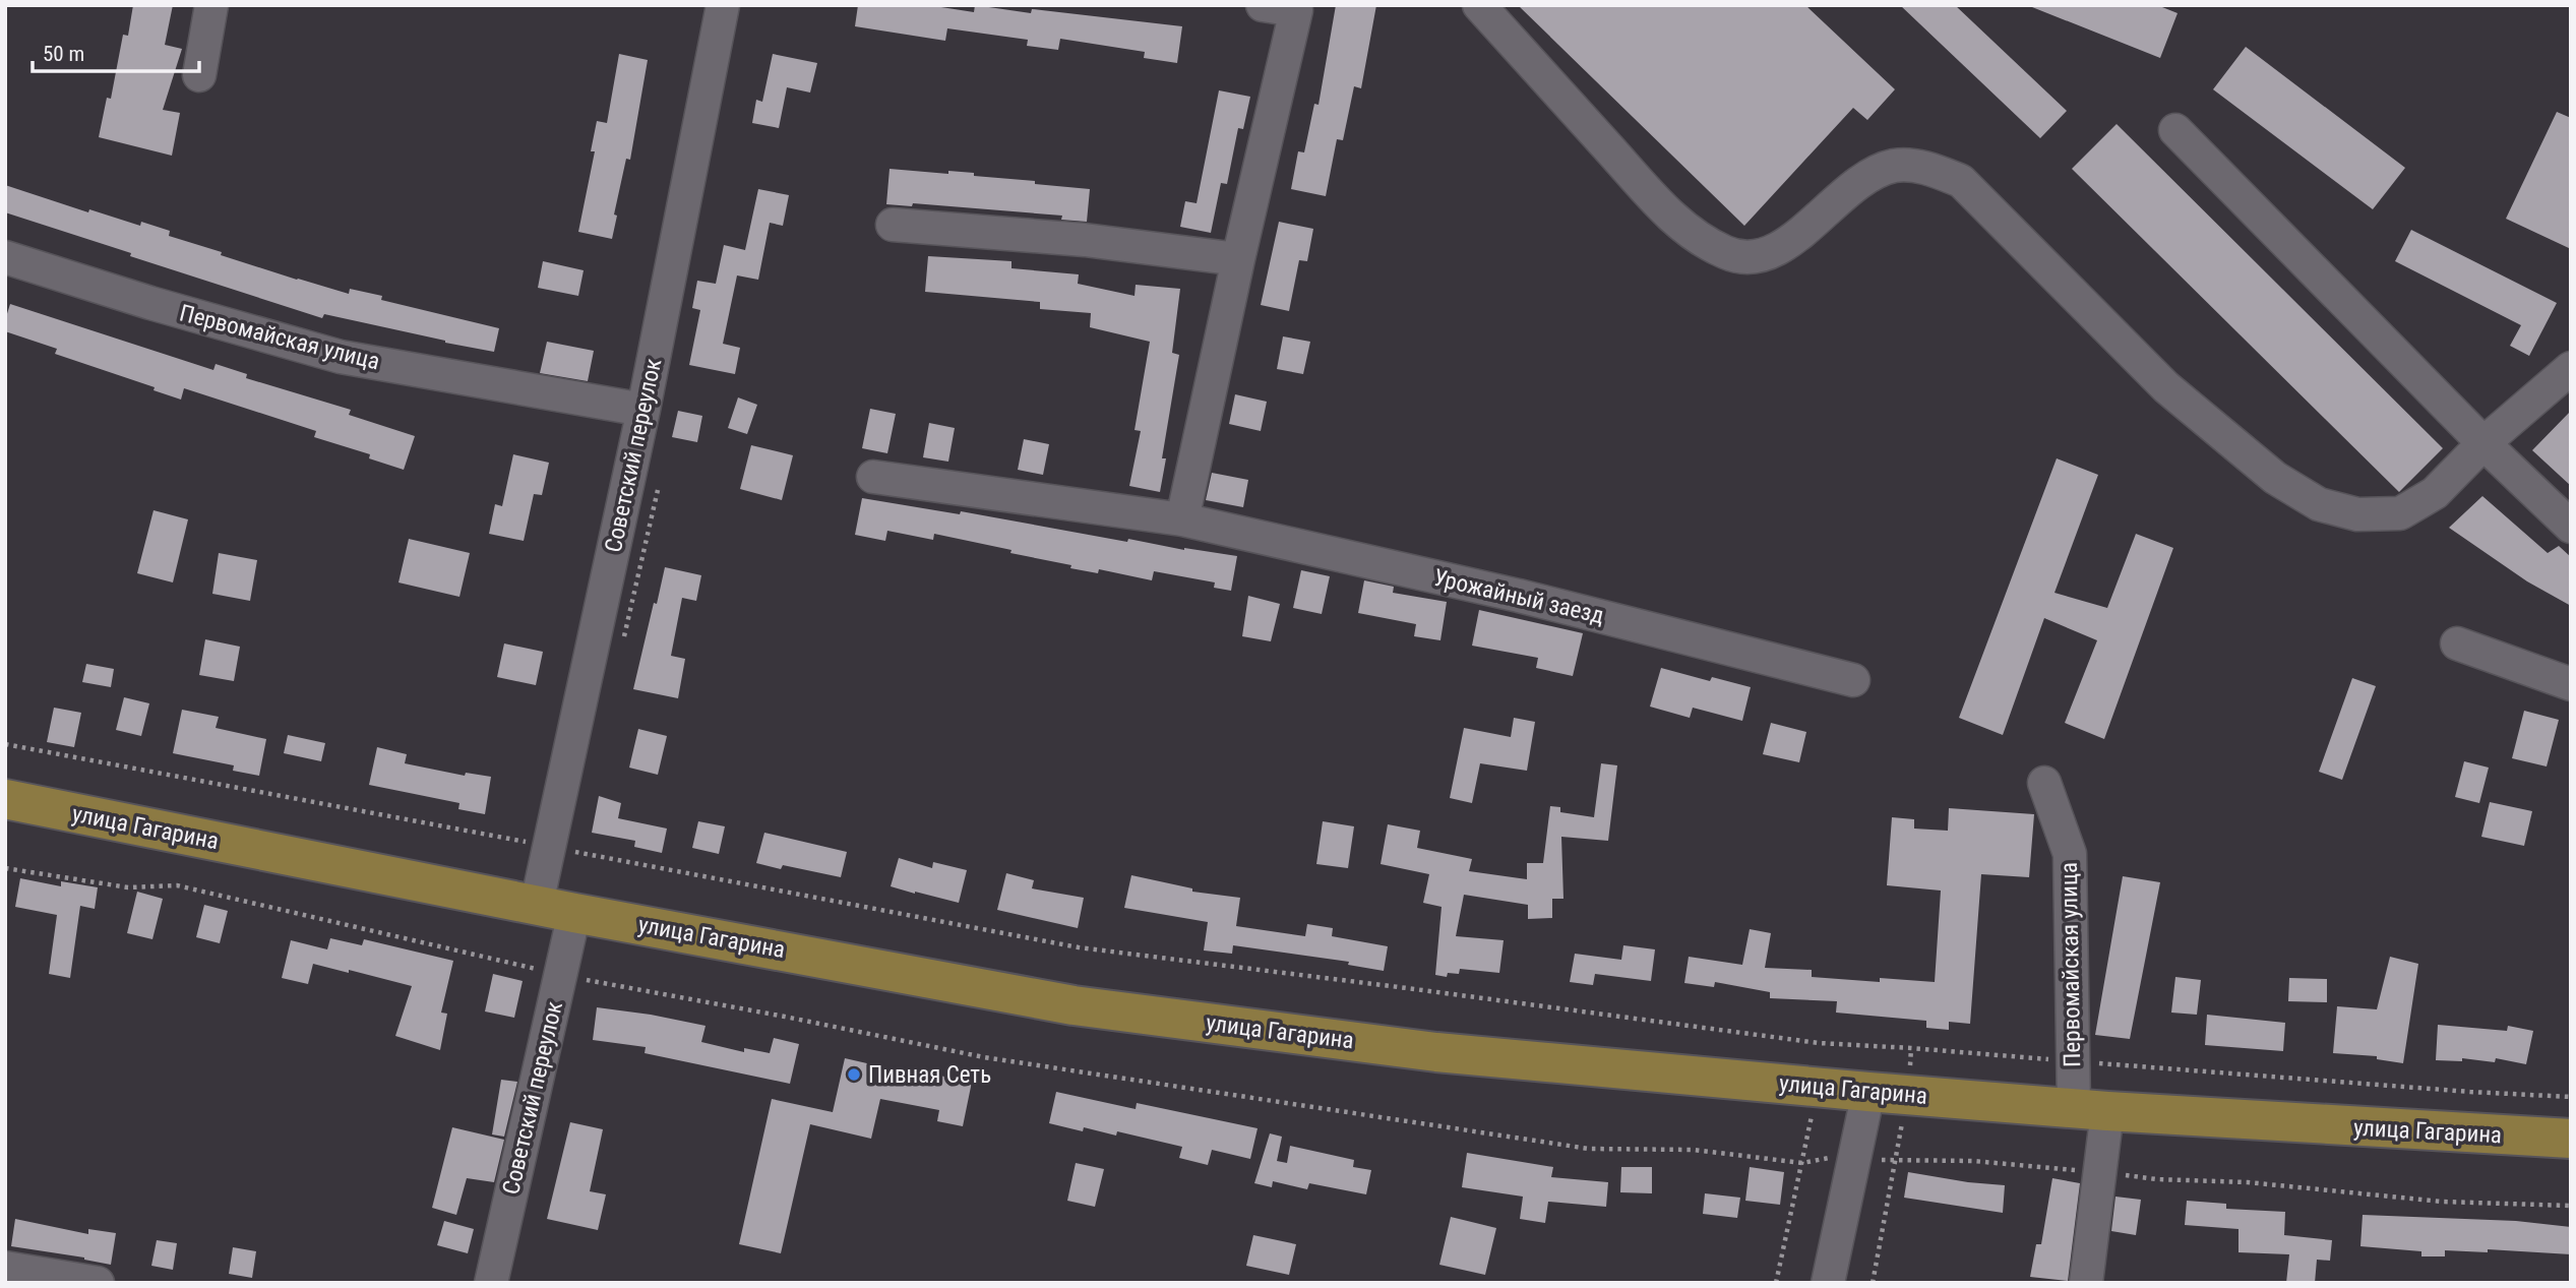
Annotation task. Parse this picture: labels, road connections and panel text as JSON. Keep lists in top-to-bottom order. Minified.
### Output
{"streets":{"main road":["улица Гагарина"],"street":["Первомайская улица","Советский переулок","Урожайный заезд"]},"crossings":[["Первомайская улица","Советский переулок"],["Первомайская улица","улица Гагарина"],["Советский переулок","улица Гагарина"]],"places":["Пивная Сеть"],"scale_bar":"50 m"}
